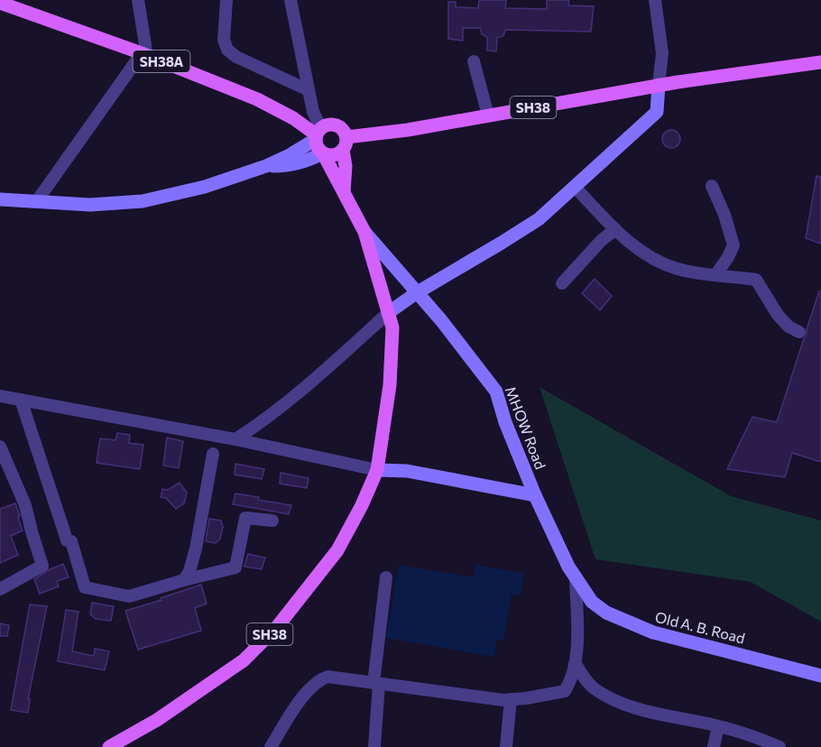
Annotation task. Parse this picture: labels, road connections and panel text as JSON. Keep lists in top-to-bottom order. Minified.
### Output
{"streets":{"main road":["SH38A","SH38"],"street":["MHOW Road","Old A. B. Road"]},"crossings":[["SH38A","SH38"],["SH38","MHOW Road"],["MHOW Road","Old A. B. Road"]]}
